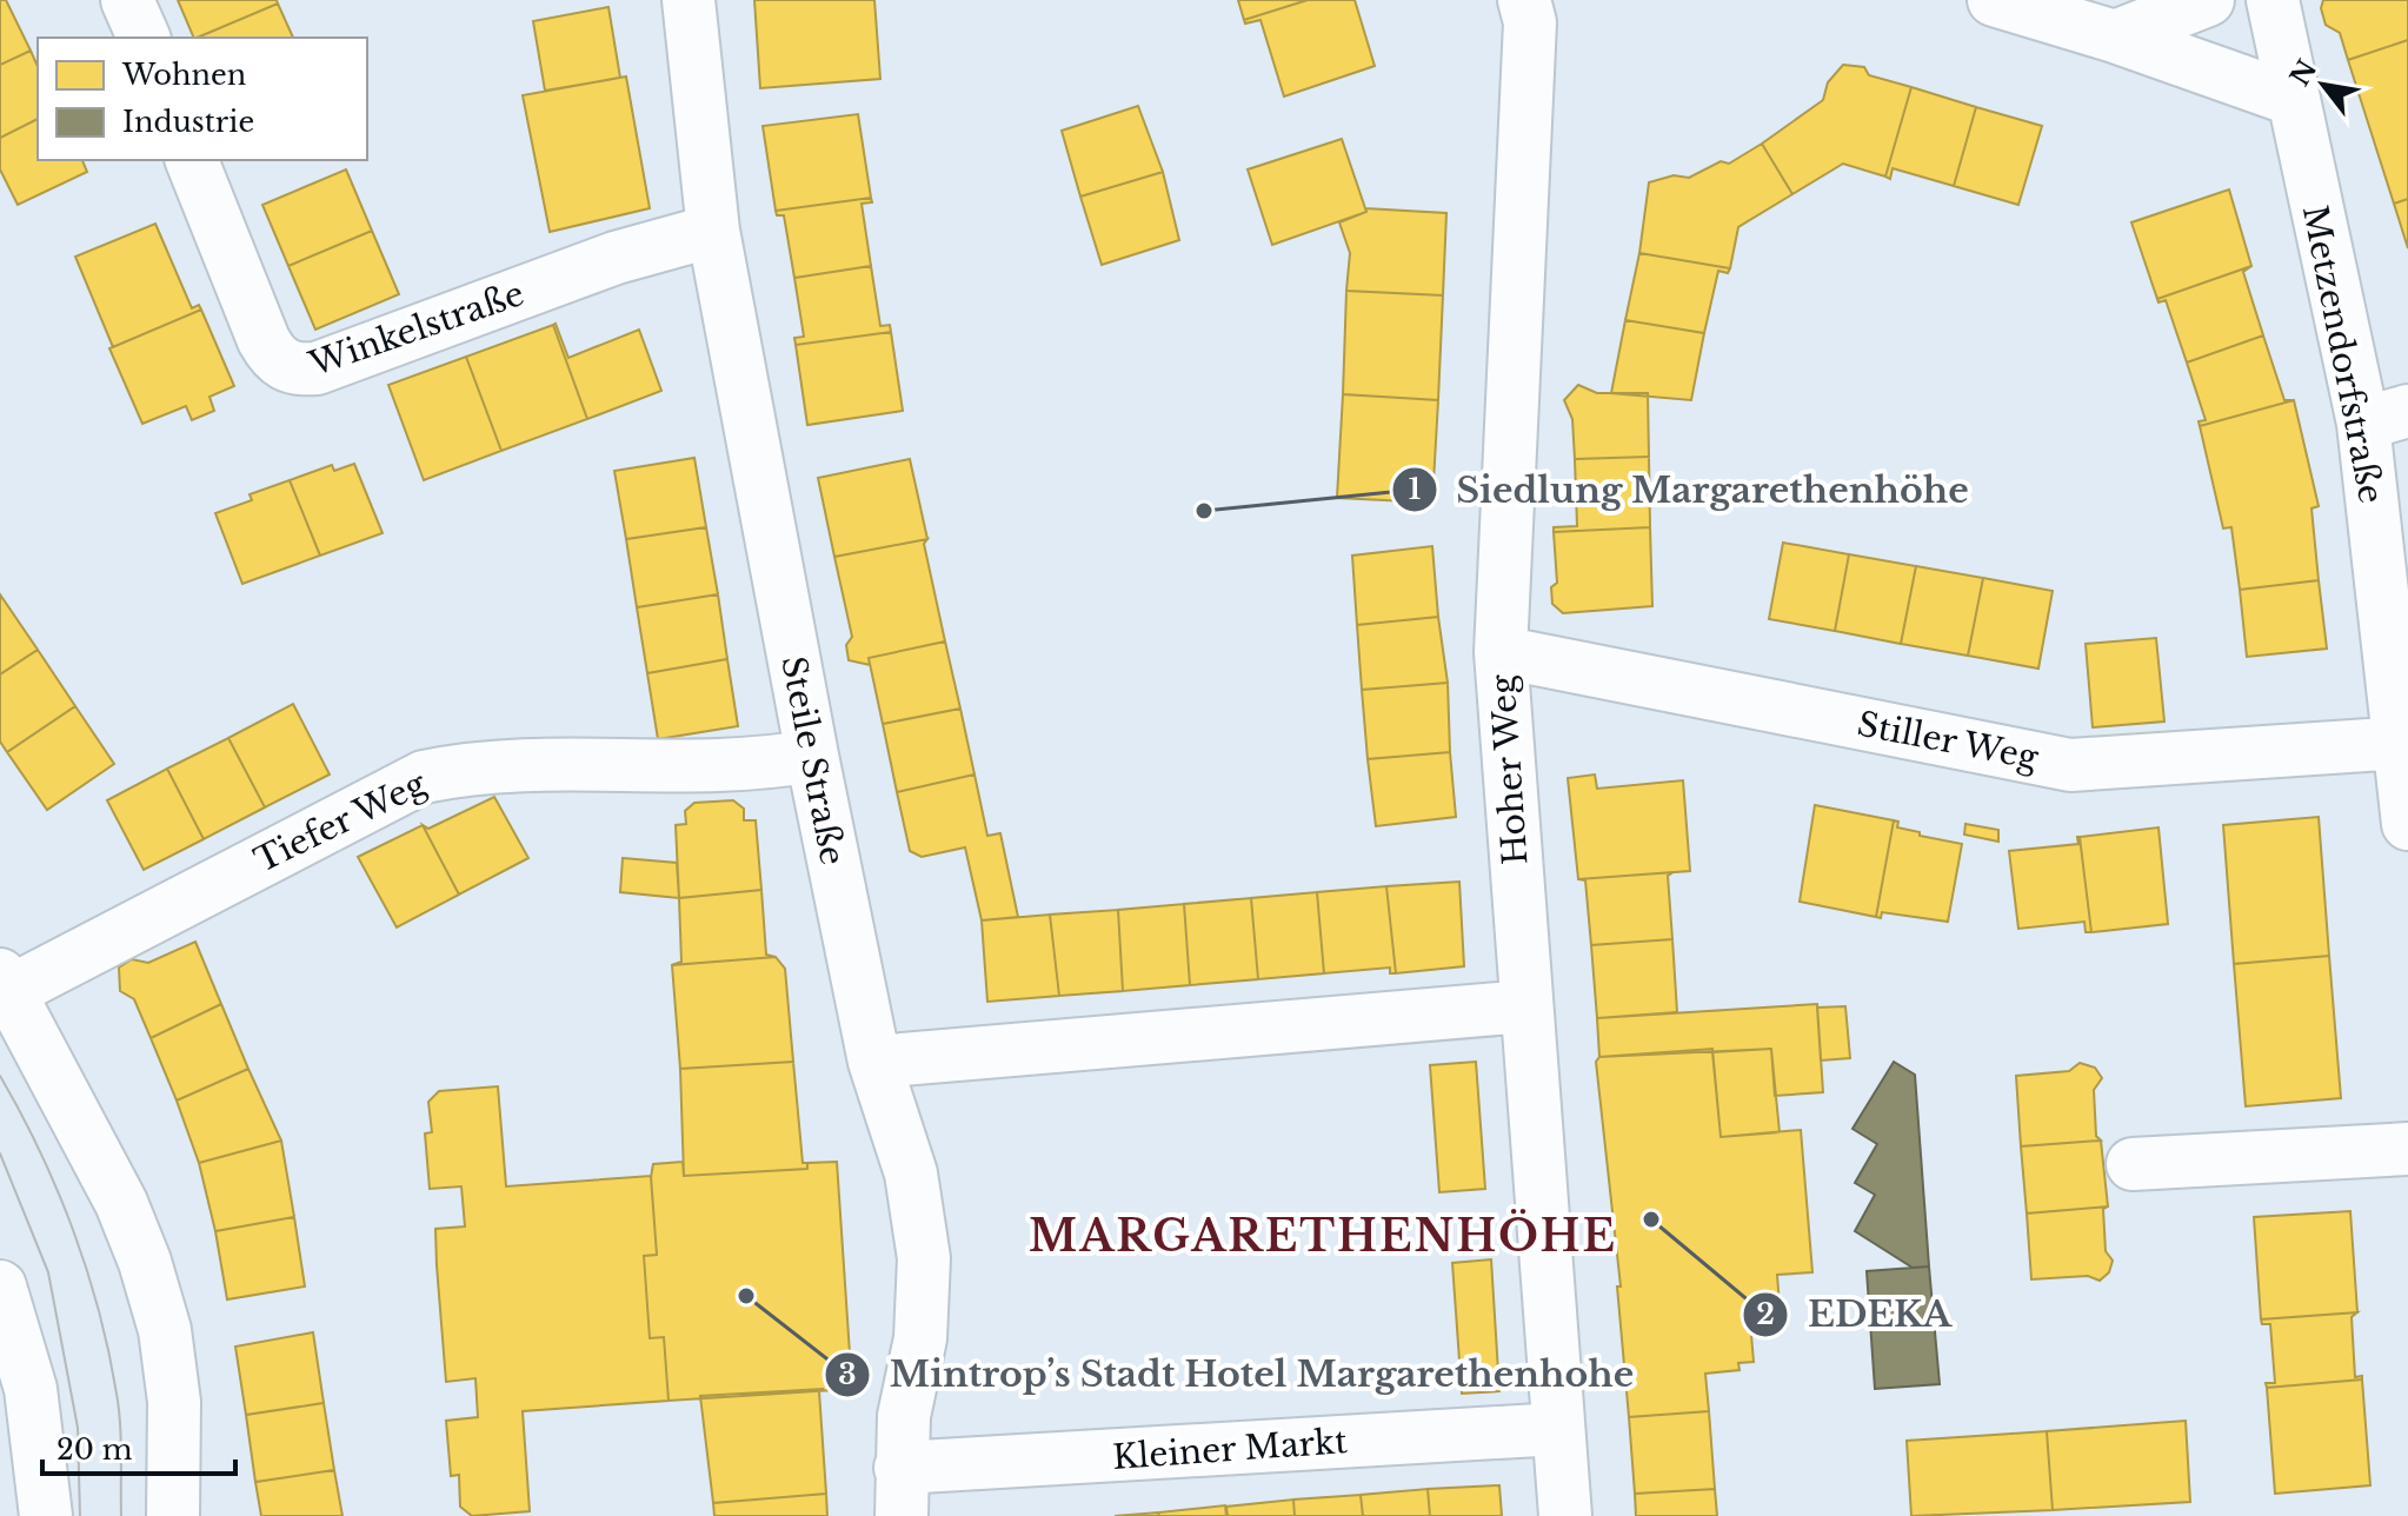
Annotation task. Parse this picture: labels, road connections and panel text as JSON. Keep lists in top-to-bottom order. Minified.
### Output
{"streets":{"street":["Winkelstraße","Metzendorfstraße","Stiller Weg","Steile Straße","Hoher Weg","Tiefer Weg","Kleiner Markt"]},"crossings":[["Winkelstraße","Steile Straße"],["Metzendorfstraße","Stiller Weg"],["Stiller Weg","Hoher Weg"],["Steile Straße","Tiefer Weg"],["Steile Straße","Kleiner Markt"],["Hoher Weg","Kleiner Markt"]],"districts":["MARGARETHENHÖHE"],"places":["Siedlung Margarethenhöhe","EDEKA","Mintrop’s Stadt Hotel Margarethenhohe"],"legend":["Wohnen","Industrie"],"scale_bar":"20 m","north":"top left"}
